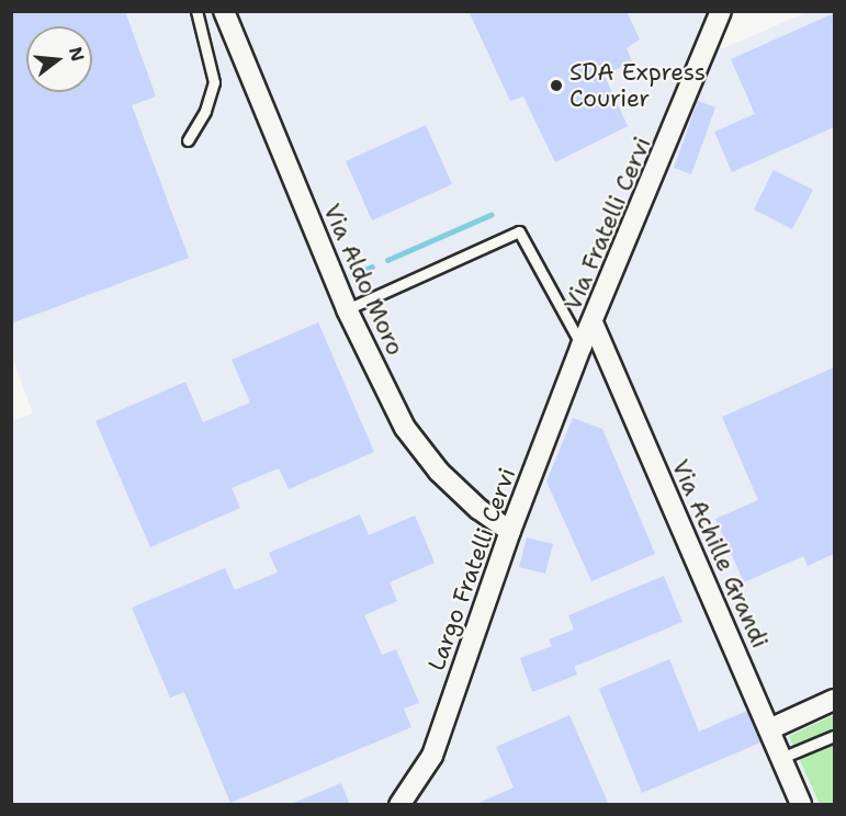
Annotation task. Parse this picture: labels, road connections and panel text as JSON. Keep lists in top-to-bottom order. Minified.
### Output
{"streets":{"street":["Via Fratelli Cervi","Via Aldo Moro","Via Achille Grandi","Largo Fratelli Cervi"]},"crossings":[["Via Fratelli Cervi","Via Achille Grandi"],["Via Fratelli Cervi","Largo Fratelli Cervi"],["Via Aldo Moro","Largo Fratelli Cervi"]],"places":["SDA Express Courier"],"north":"right"}
